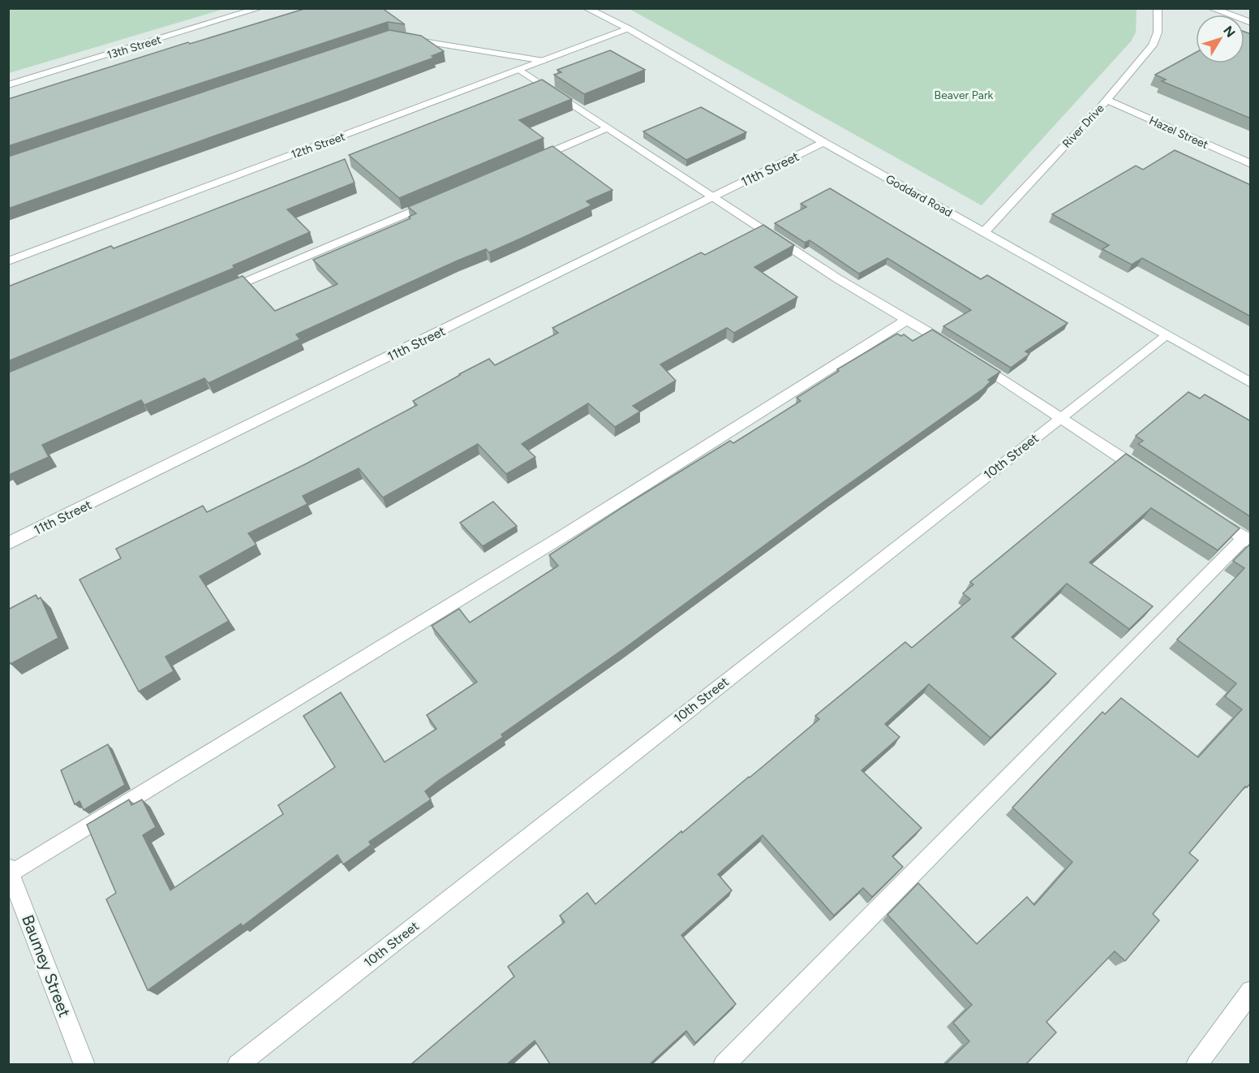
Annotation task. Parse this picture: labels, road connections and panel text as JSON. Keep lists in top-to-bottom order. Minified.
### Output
{"streets":{"street":["13th Street","River Drive","Hazel Street","12th Street","11th Street","Goddard Road","10th Street","Baumey Street"]},"crossings":[["River Drive","Hazel Street"],["River Drive","Goddard Road"],["12th Street","Goddard Road"],["11th Street","Goddard Road"],["Goddard Road","10th Street"]],"parks":["Beaver Park"],"north":"top right"}
